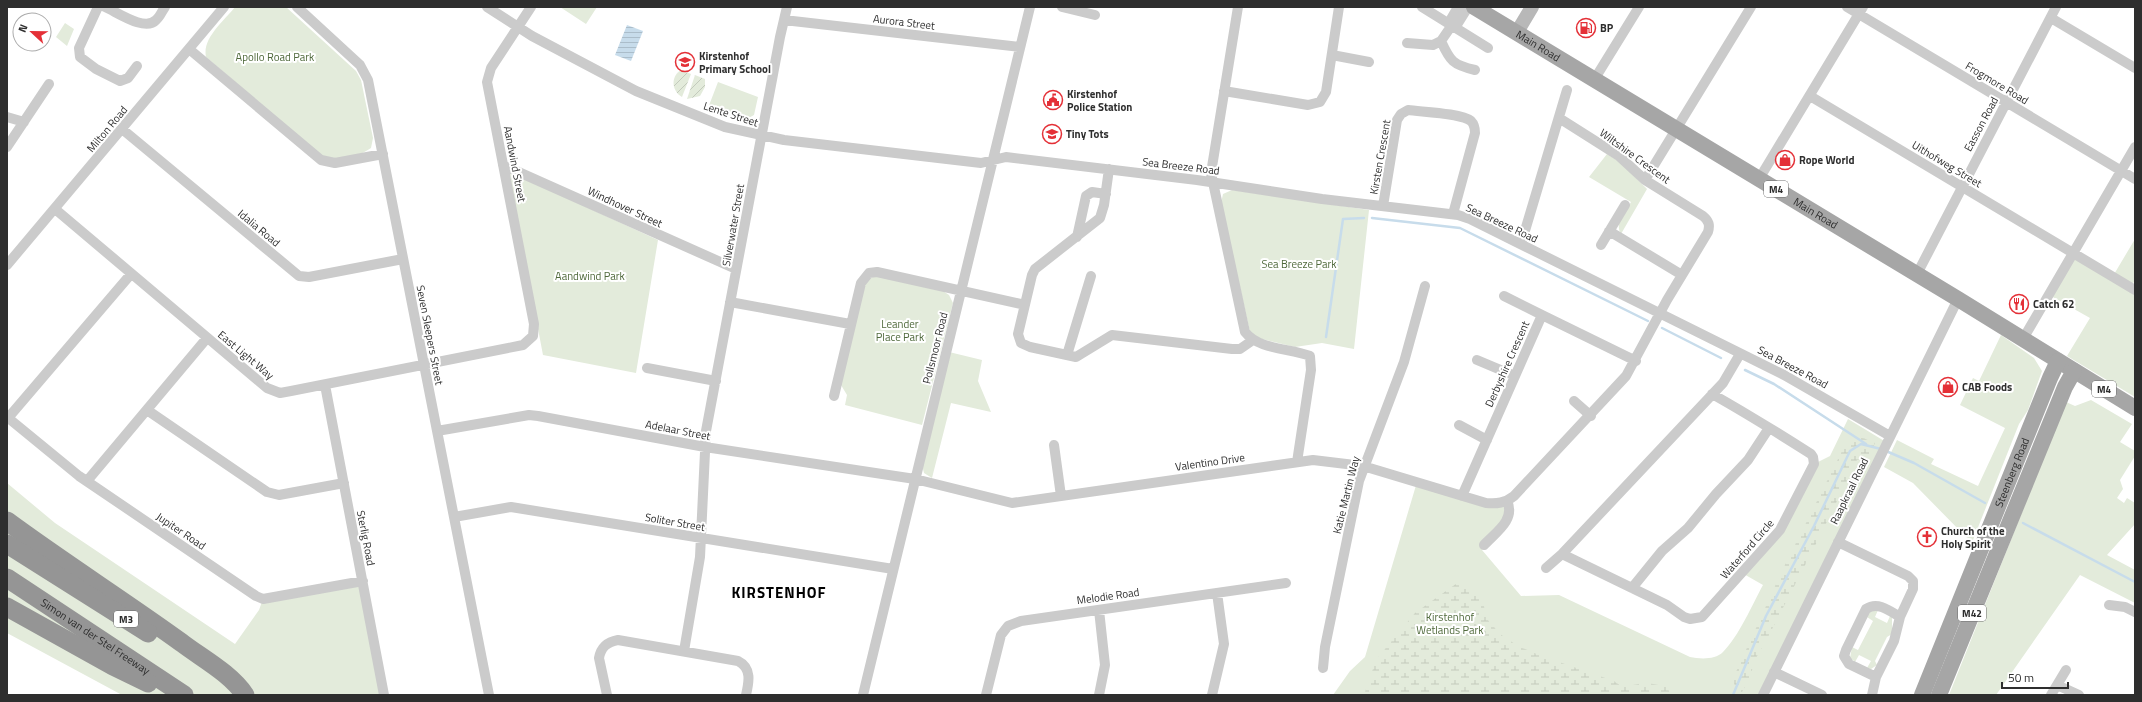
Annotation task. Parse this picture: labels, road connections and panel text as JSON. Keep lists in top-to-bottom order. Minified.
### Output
{"streets":{"highway":["M3","Simon van der Stel Freeway"],"main road":["Main Road","M4","Steenberg Road","M42"],"street":["Aurora Street","Frogmore Road","Lente Street","Easson Road","Milton Road","Wiltshire Crescent","Kirsten Crescent","Aandwind Street","Uithofweg Street","Sea Breeze Road","Windhover Street","Silverwater Street","Idalia Road","Seven Sleepers Street","Pollsmoor Road","East Light Way","Derbyshire Crescent","Adelaar Street","Valentino Drive","Raapkraal Road","Katie Martin Way","Soliter Street","Jupiter Road","Sterlig Road","Waterford Circle","Melodie Road"]},"crossings":[["Aurora Street","Silverwater Street"],["Aurora Street","Pollsmoor Road"],["Main Road","Easson Road"],["Main Road","Steenberg Road"],["Main Road","Raapkraal Road"],["Frogmore Road","Easson Road"],["Lente Street","Aandwind Street"],["Lente Street","Sea Breeze Road"],["Lente Street","Silverwater Street"],["Lente Street","Pollsmoor Road"],["Easson Road","Uithofweg Street"],["Milton Road","Idalia Road"],["Milton Road","East Light Way"],["Wiltshire Crescent","Sea Breeze Road"],["Kirsten Crescent","Sea Breeze Road"],["Aandwind Street","Windhover Street"],["Aandwind Street","East Light Way"],["Sea Breeze Road","Pollsmoor Road"],["Sea Breeze Road","Raapkraal Road"],["Windhover Street","Silverwater Street"],["Silverwater Street","Adelaar Street"],["Silverwater Street","Soliter Street"],["Idalia Road","Seven Sleepers Street"],["Seven Sleepers Street","East Light Way"],["Seven Sleepers Street","Adelaar Street"],["Seven Sleepers Street","Soliter Street"],["Pollsmoor Road","Adelaar Street"],["Pollsmoor Road","Valentino Drive"],["Pollsmoor Road","Soliter Street"],["East Light Way","Sterlig Road"],["Derbyshire Crescent","Valentino Drive"],["Adelaar Street","Valentino Drive"],["Valentino Drive","Katie Martin Way"],["Jupiter Road","Sterlig Road"]],"districts":["KIRSTENHOF"],"parks":["Apollo Road Park","Sea Breeze Park","Aandwind Park","Leander Place Park","Kirstenhof Wetlands Park"],"places":{"fuel station":["BP"],"school or university":["Kirstenhof Primary School","Tiny Tots"],"public building":["Kirstenhof Police Station"],"shop":["Rope World","CAB Foods"],"restaurant":["Catch 62"],"church":["Church of the Holy Spirit"]},"scale_bar":"50 m","north":"left"}
